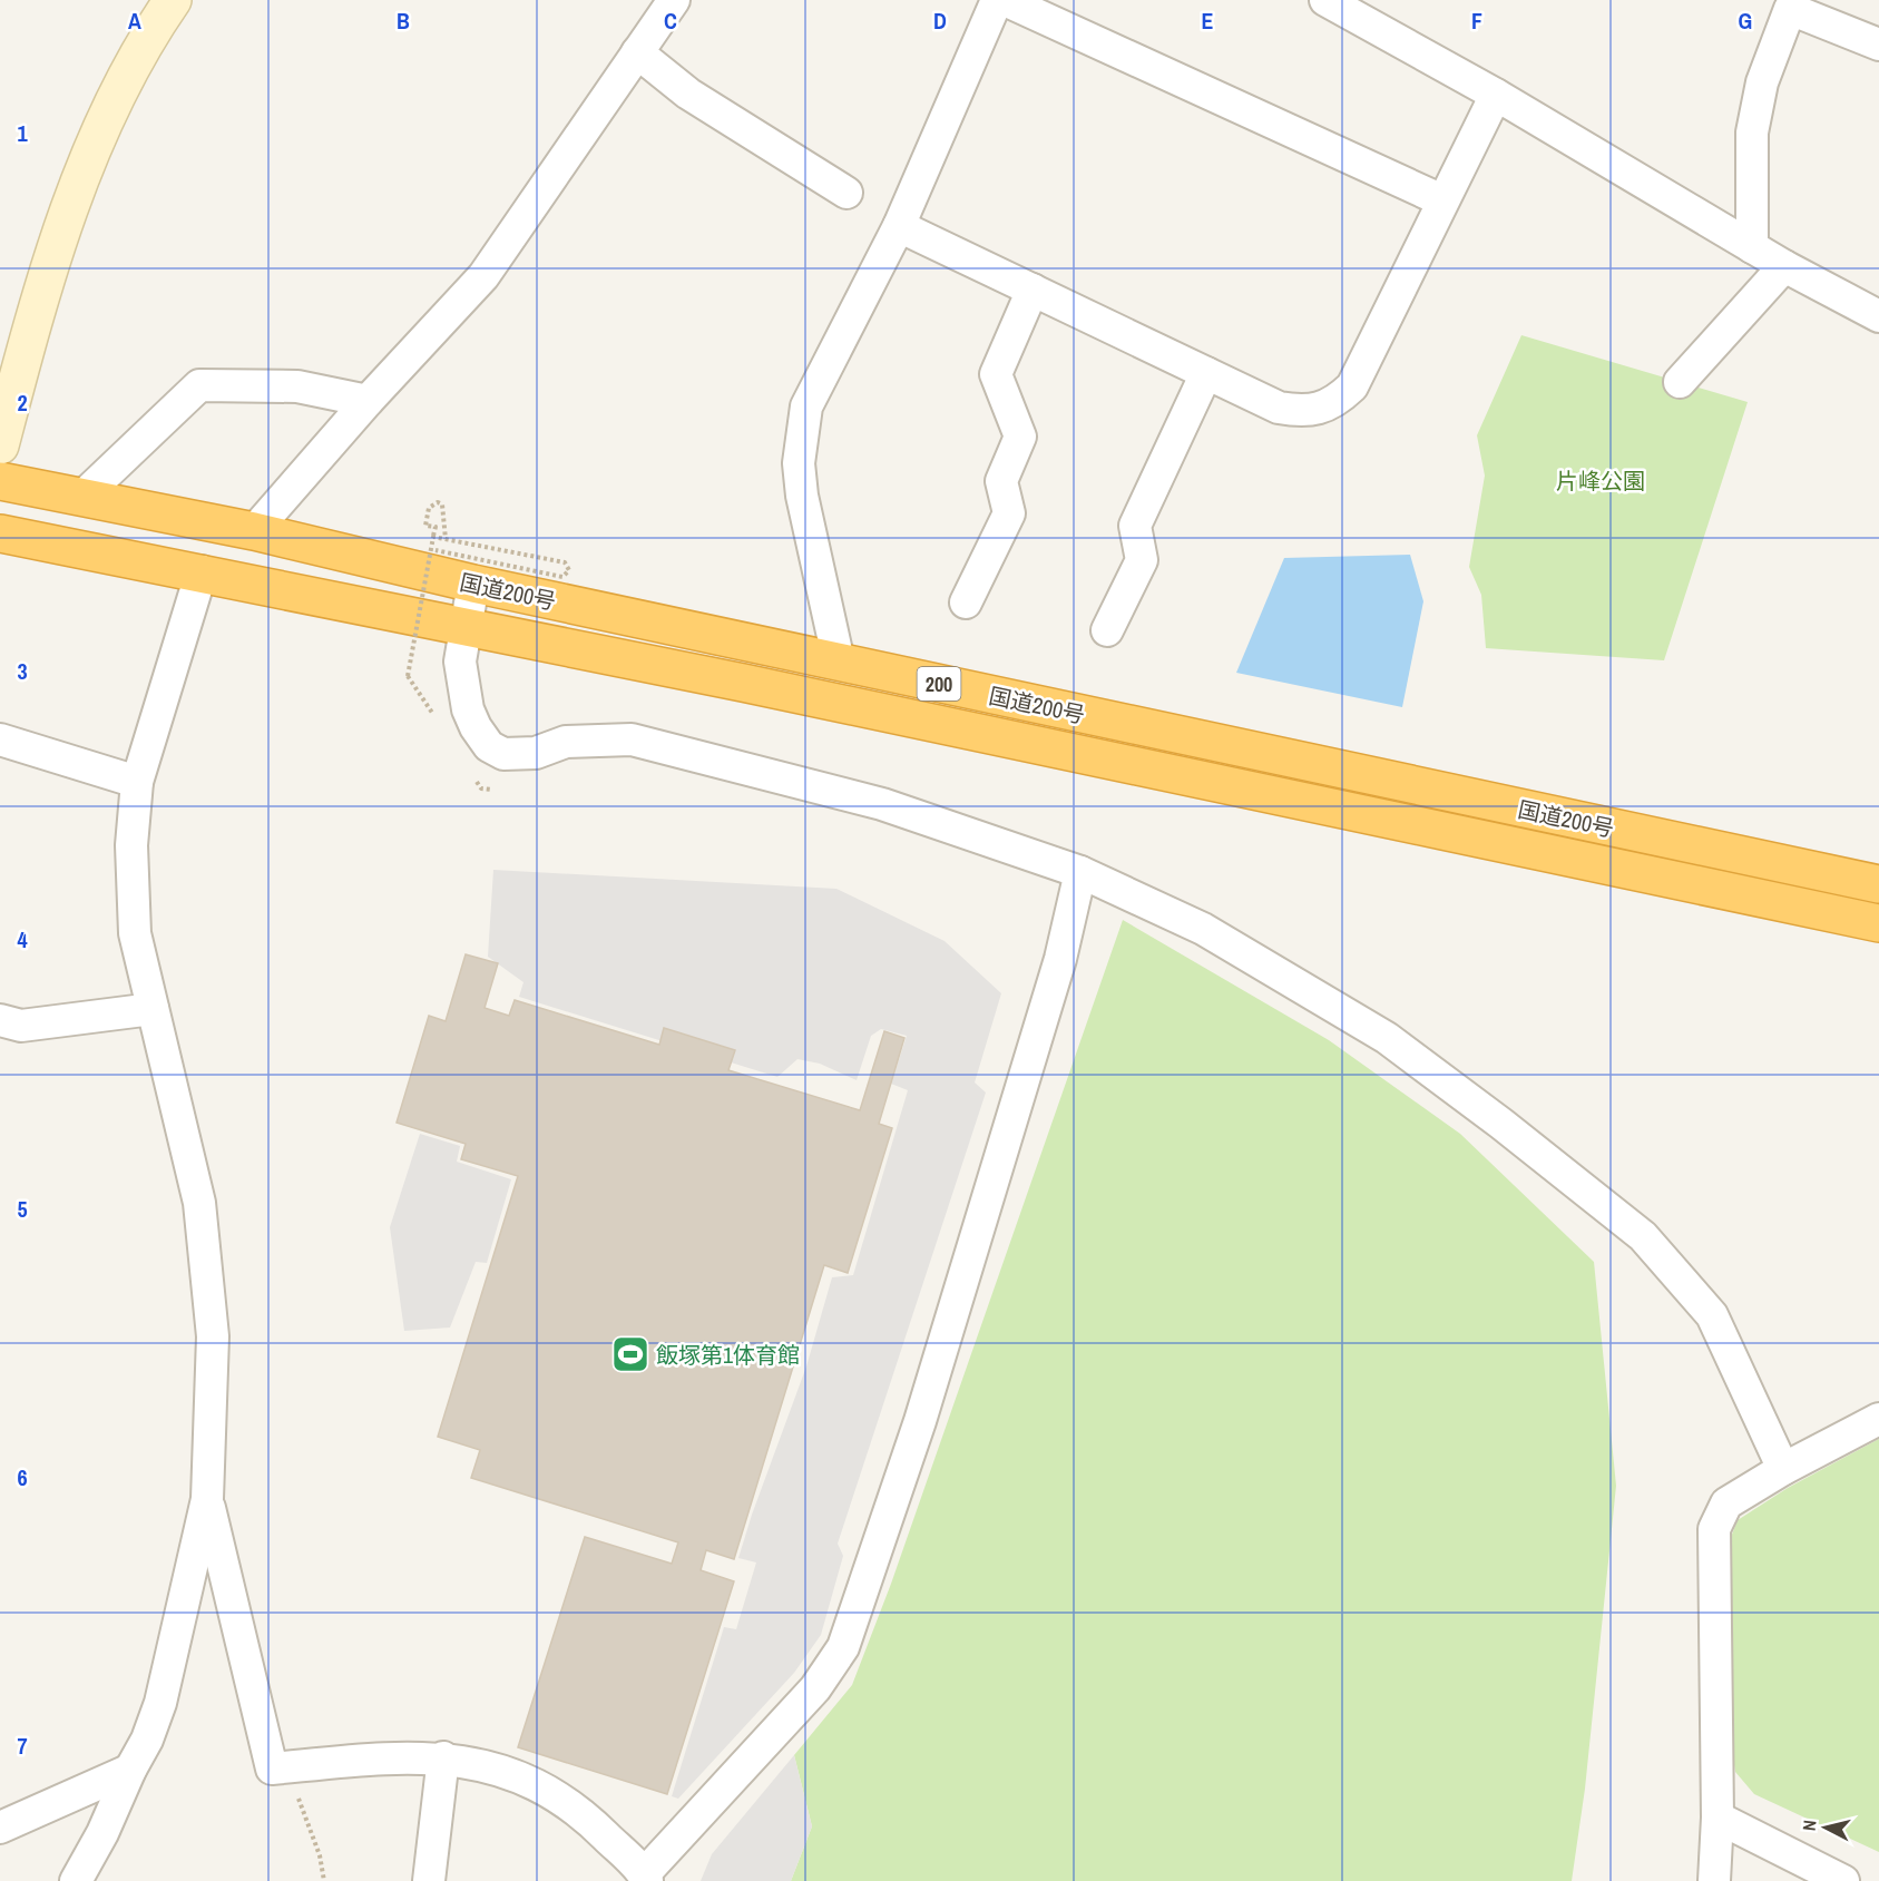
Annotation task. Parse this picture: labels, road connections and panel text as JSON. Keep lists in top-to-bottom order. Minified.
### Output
{"streets":{"highway":["国道200号","200"]},"parks":["片峰公園"],"places":{"sports":["飯塚第1体育館"]},"north":"left","grid":{"columns":["A","B","C","D","E","F","G"],"rows":["1","2","3","4","5","6","7"]}}
